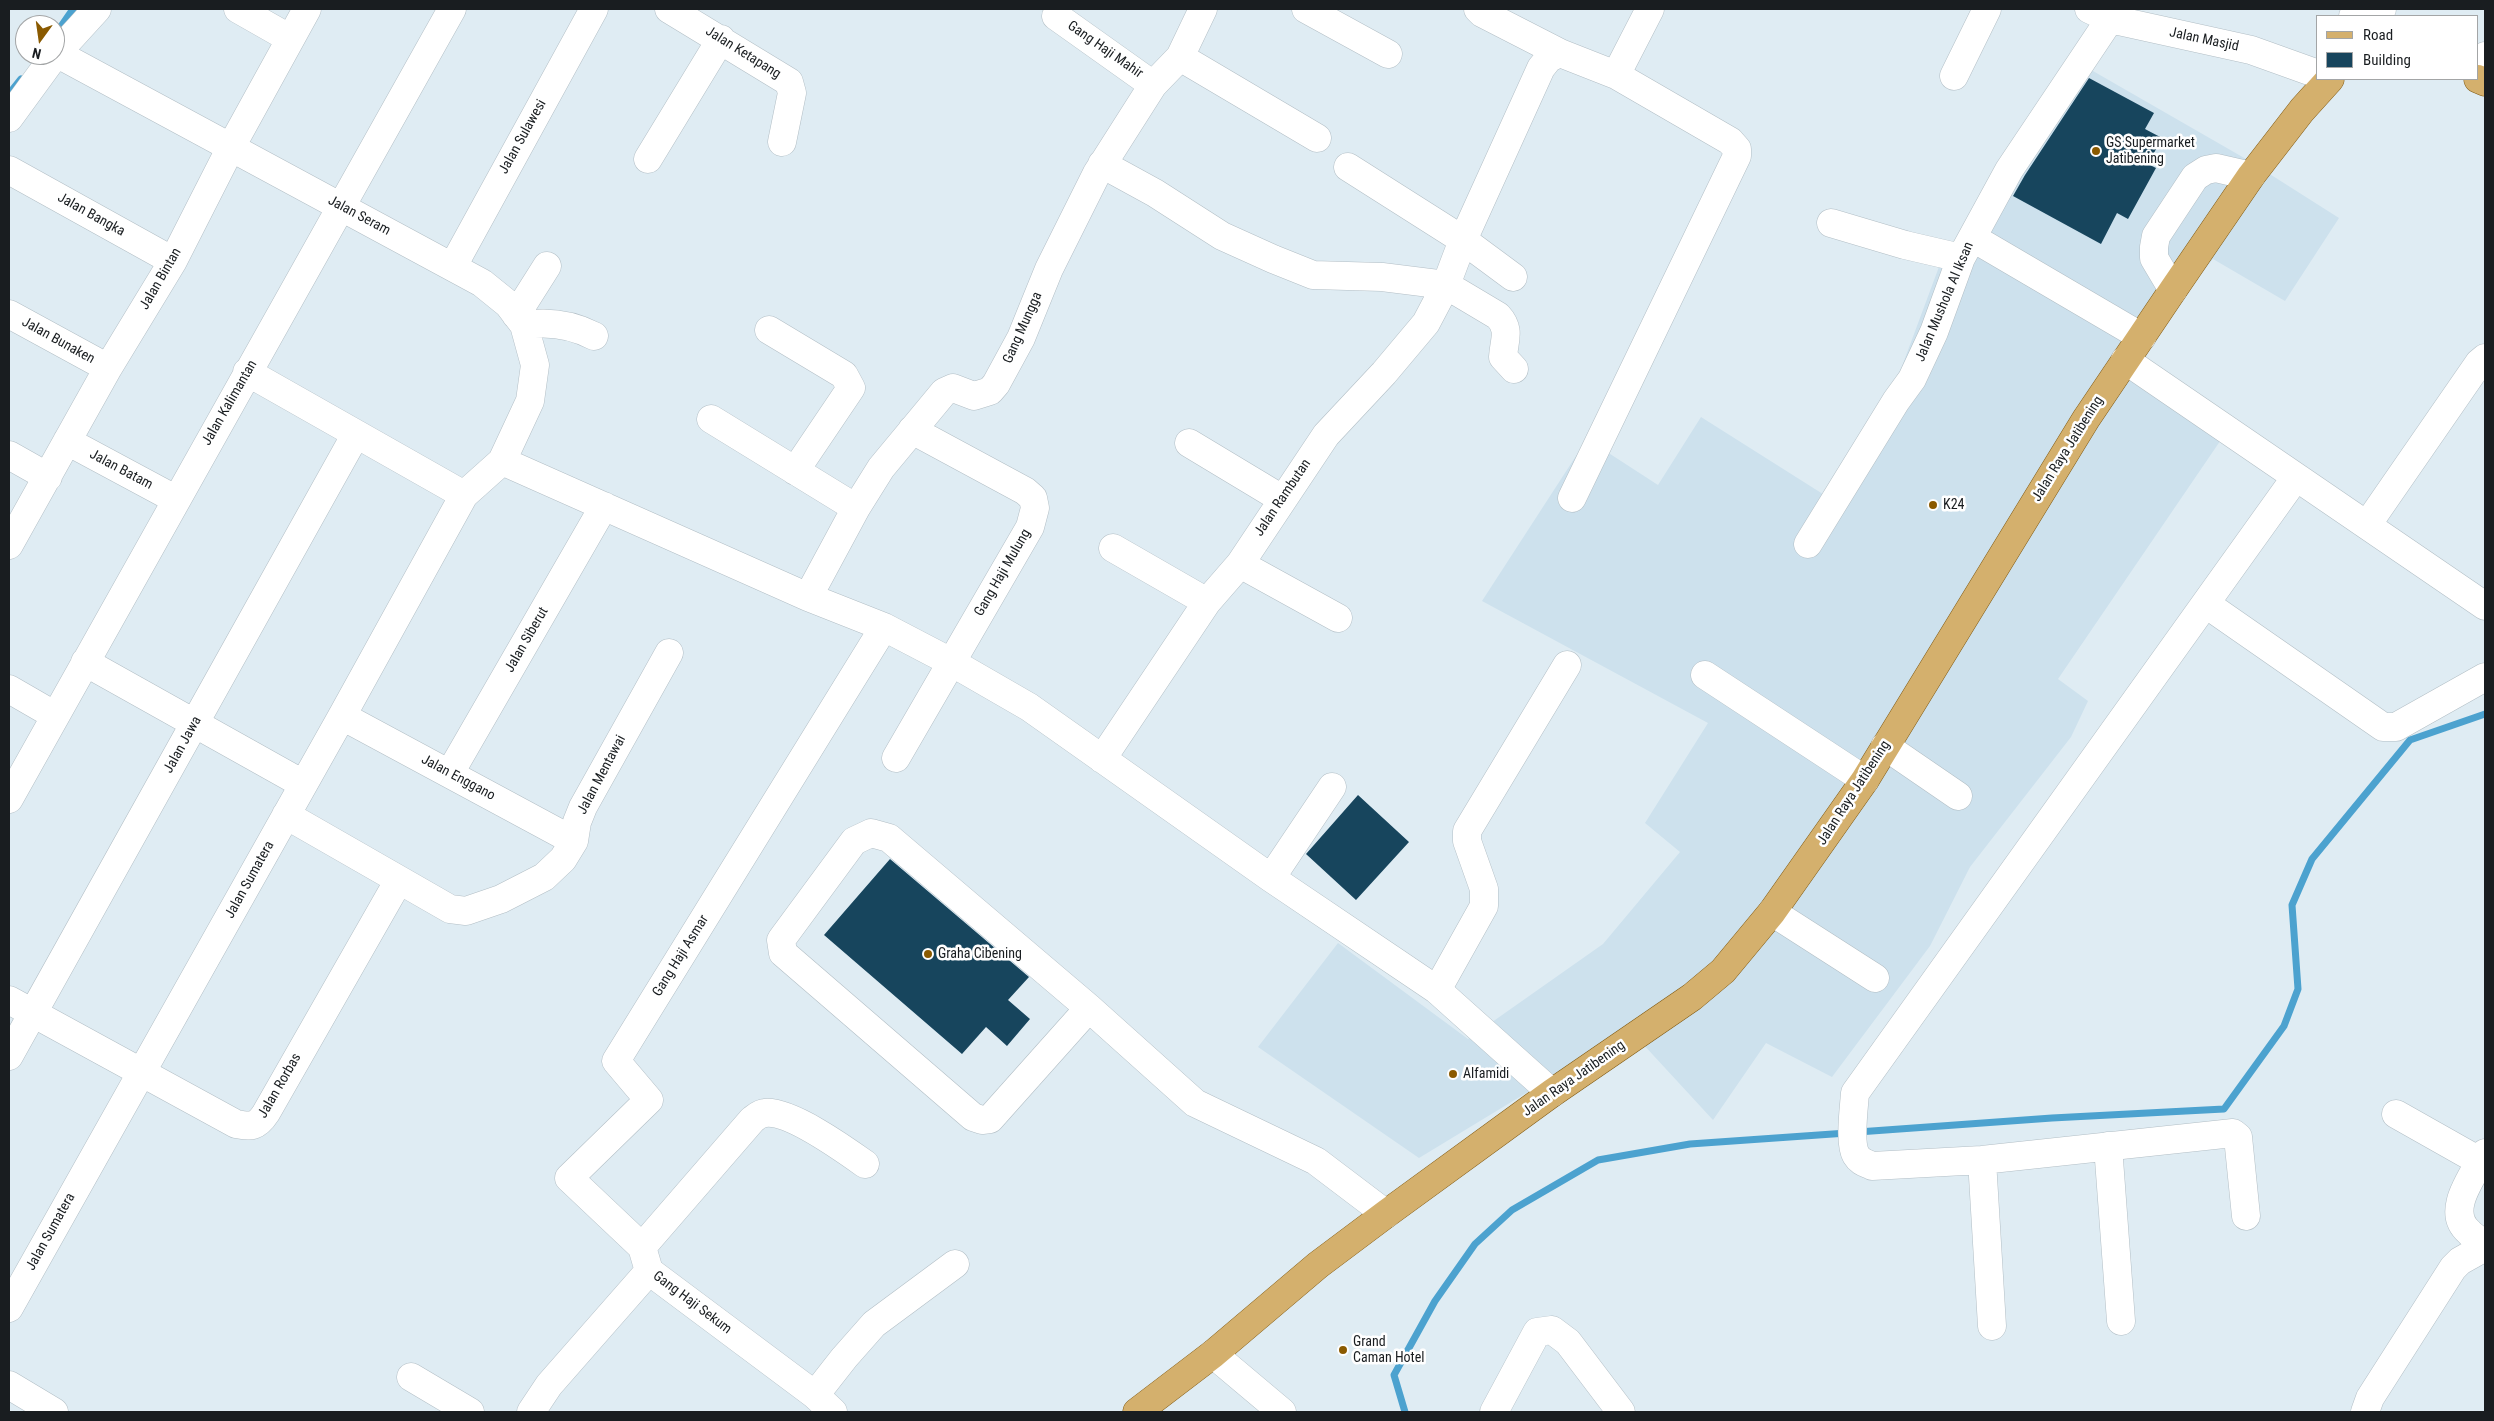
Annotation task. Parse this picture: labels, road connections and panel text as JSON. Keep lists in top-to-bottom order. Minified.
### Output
{"streets":{"main road":["Jalan Raya Jatibening"],"street":["Jalan Masjid","Gang Haji Mahir","Jalan Ketapang","Jalan Sulawesi","Jalan Bangka","Jalan Seram","Jalan Bintan","Jalan Mushola Al Iksan","Gang Mungga","Jalan Bunaken","Jalan Kalimantan","Jalan Batam","Jalan Rambutan","Gang Haji Mulung","Jalan Siberut","Jalan Jawa","Jalan Mentawai","Jalan Enggano","Jalan Sumatera","Gang Haji Asmar","Jalan Rorbas","Gang Haji Sekum"]},"crossings":[["Jalan Masjid","Jalan Mushola Al Iksan"],["Gang Haji Mahir","Gang Mungga"],["Jalan Sulawesi","Jalan Seram"],["Jalan Bangka","Jalan Bintan"],["Jalan Seram","Jalan Bintan"],["Jalan Seram","Jalan Kalimantan"],["Jalan Seram","Jalan Sumatera"],["Jalan Bintan","Jalan Bunaken"],["Jalan Bintan","Jalan Batam"],["Gang Mungga","Gang Haji Mulung"],["Jalan Kalimantan","Jalan Batam"],["Jalan Siberut","Jalan Enggano"],["Jalan Jawa","Jalan Rorbas"],["Jalan Mentawai","Jalan Enggano"],["Jalan Mentawai","Jalan Sumatera"],["Jalan Mentawai","Jalan Rorbas"],["Jalan Enggano","Jalan Sumatera"],["Jalan Sumatera","Jalan Rorbas"],["Gang Haji Asmar","Gang Haji Sekum"]],"places":["GS Supermarket Jatibening","K24","Graha Cibening","Alfamidi","Grand Caman Hotel"],"legend":["Road","Building"],"north":"bottom"}
